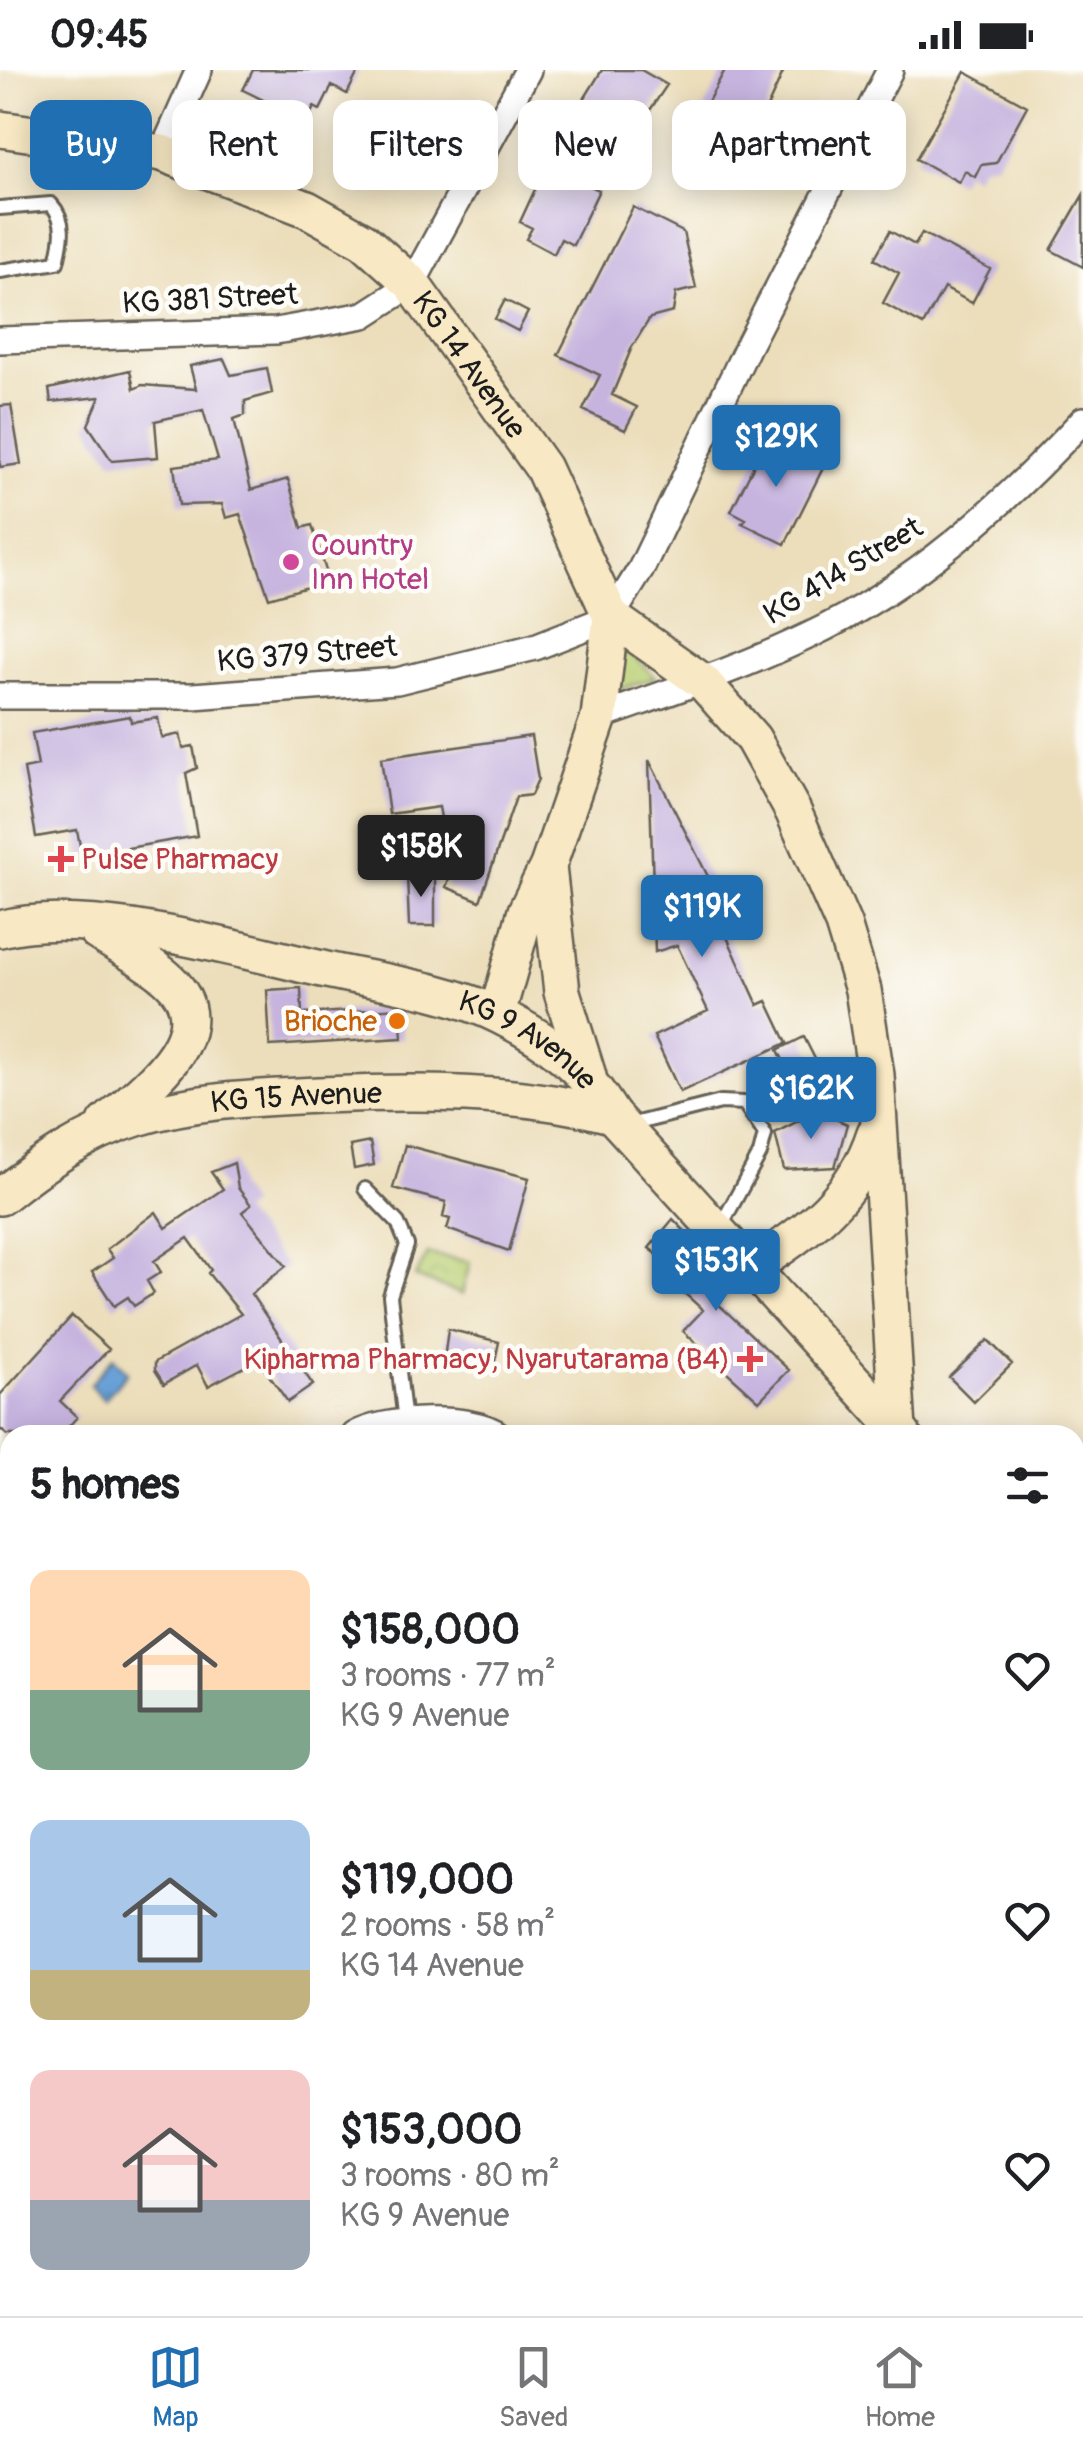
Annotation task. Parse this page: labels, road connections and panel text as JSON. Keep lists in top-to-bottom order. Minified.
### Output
{"streets":{"main road":["KG 14 Avenue","KG 9 Avenue","KG 15 Avenue"],"street":["KG 381 Street","KG 414 Street","KG 379 Street"]},"crossings":[["KG 381 Street","KG 14 Avenue"],["KG 14 Avenue","KG 379 Street"],["KG 9 Avenue","KG 15 Avenue"]],"places":{"other":["Country Inn Hotel","Brioche"],"health":["Pulse Pharmacy","Kipharma Pharmacy, Nyarutarama (B4)"]},"page":{"status":"09:45","chip":["Buy","Rent","Filters","New","Apartment"],"price":["$129K","$158K","$119K","$162K","$153K"],"heading":"5 homes","list":[{"name":"$158,000","note":"3 rooms · 77 m² · KG 9 Avenue"},{"name":"$119,000","note":"2 rooms · 58 m² · KG 14 Avenue"},{"name":"$153,000","note":"3 rooms · 80 m² · KG 9 Avenue"}],"tabs":["Map","Saved","Home"]}}
